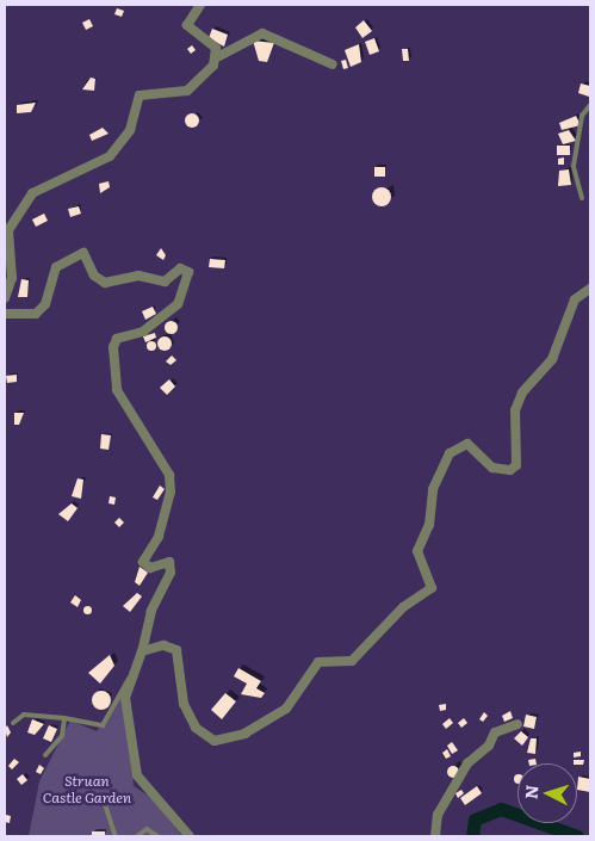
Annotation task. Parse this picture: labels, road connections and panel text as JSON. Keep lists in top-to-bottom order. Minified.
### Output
{"parks":["Struan Castle Garden"],"north":"left"}
